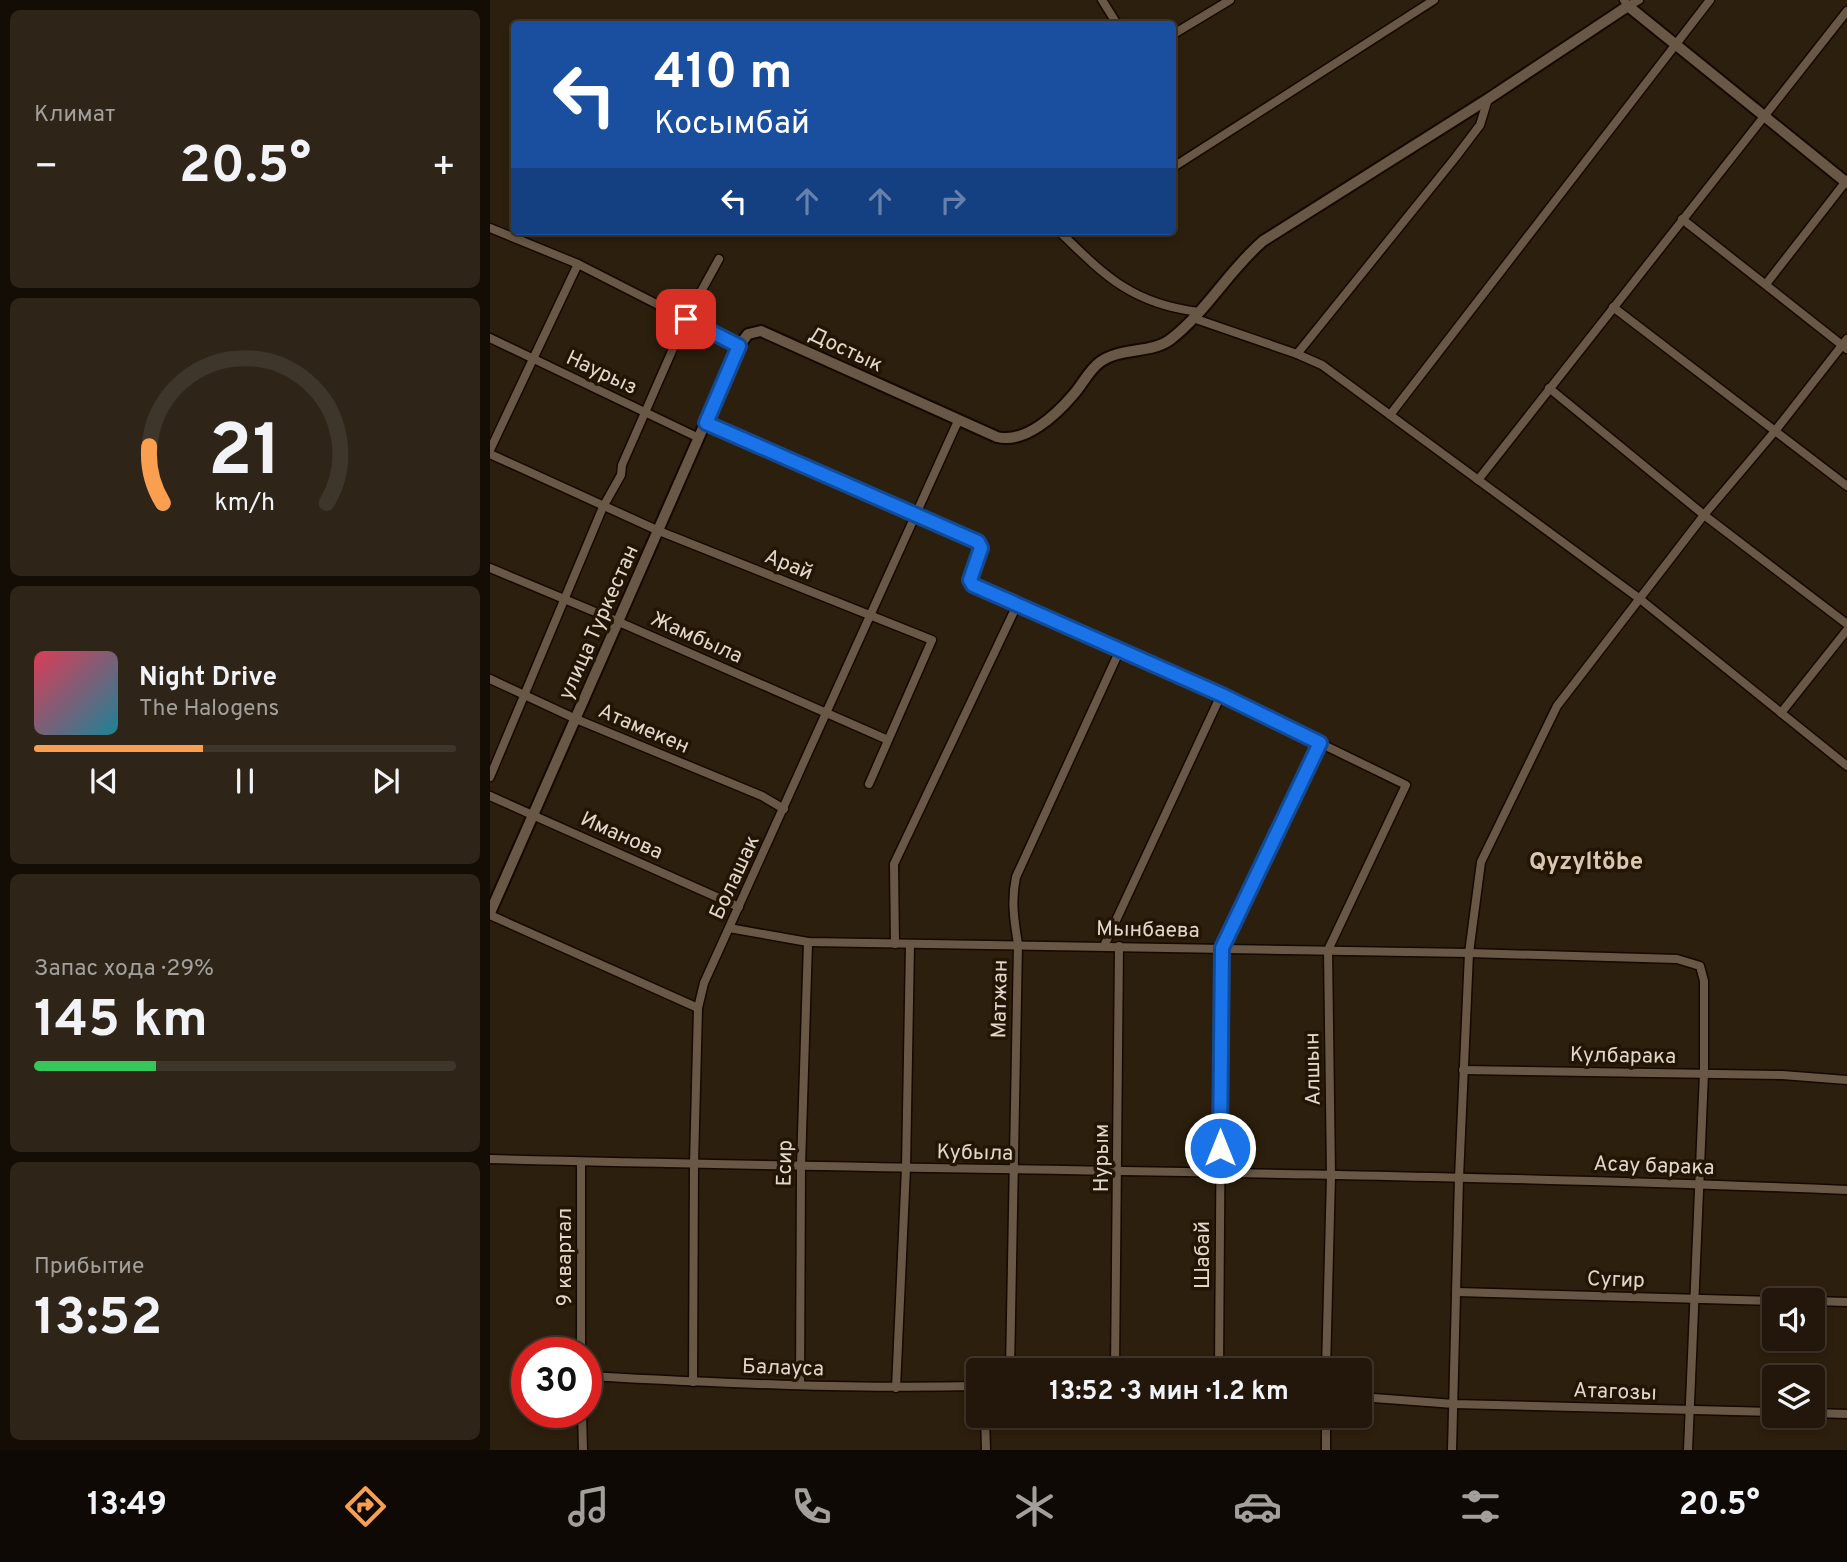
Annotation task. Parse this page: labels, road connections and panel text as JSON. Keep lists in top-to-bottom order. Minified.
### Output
{"streets":{"street":["Достык","Наурыз","Арай","улица Туркестан","Жамбыла","Атамекен","Иманова","Болашак","Мынбаева","Матжан","Кулбарака","Алшын","Кубыла","Нурым","Есир","Асау барака","Шабай","9 квартал","Сугир","Балауса","Атагозы"]},"crossings":[["Достык","улица Туркестан"],["Достык","Болашак"],["Наурыз","улица Туркестан"],["Арай","улица Туркестан"],["Арай","Жамбыла"],["Арай","Болашак"],["улица Туркестан","Жамбыла"],["улица Туркестан","Атамекен"],["улица Туркестан","Иманова"],["Жамбыла","Болашак"],["Атамекен","Болашак"],["Иманова","Болашак"],["Болашак","Мынбаева"],["Болашак","Кубыла"],["Болашак","Балауса"],["Мынбаева","Матжан"],["Мынбаева","Кулбарака"],["Мынбаева","Алшын"],["Мынбаева","Нурым"],["Мынбаева","Есир"],["Мынбаева","Шабай"],["Матжан","Кубыла"],["Алшын","Кубыла"],["Алшын","Шабай"],["Кубыла","Нурым"],["Кубыла","Есир"],["Кубыла","Асау барака"],["Кубыла","Шабай"],["Кубыла","9 квартал"],["Есир","Балауса"]],"districts":["Qyzyltöbe"],"page":{"tile":["Климат",["Запас хода · 29%","145 km"],["Прибытие","13:52"]],"turn":["410 m","Косымбай"],"heat":["−","20.5°","+"],"song":["Night Drive","The Halogens"],"limit":"30","trip":"13:52 · 3 мин · 1.2 km","tabs":["13:49","20.5°"],"gauge":["21","km/h"]}}
